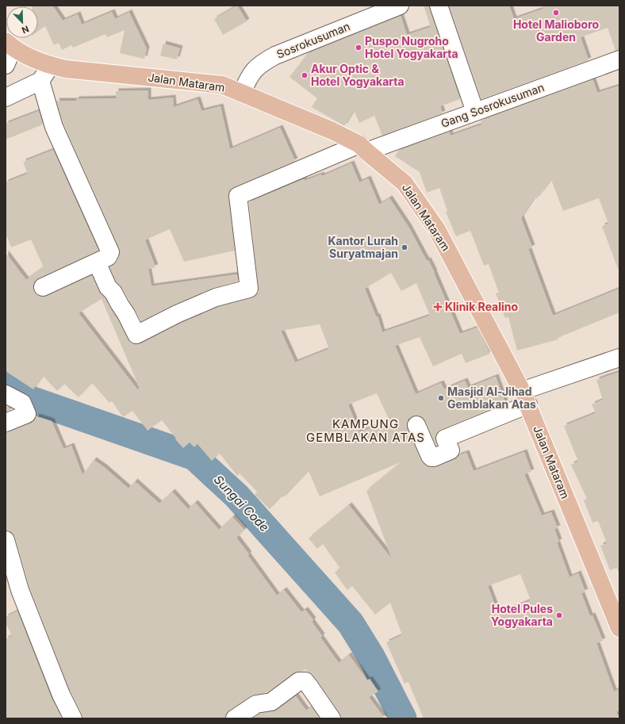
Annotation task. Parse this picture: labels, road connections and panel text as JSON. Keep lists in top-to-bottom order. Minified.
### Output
{"streets":{"main road":["Jalan Mataram"],"street":["Sosrokusuman","Gang Sosrokusuman"]},"crossings":[["Sosrokusuman","Jalan Mataram"],["Jalan Mataram","Gang Sosrokusuman"]],"districts":["KAMPUNG GEMBLAKAN ATAS"],"water":["Sungai Code"],"places":{"other":["Hotel Malioboro Garden","Puspo Nugroho Hotel Yogyakarta","Akur Optic & Hotel Yogyakarta","Kantor Lurah Suryatmajan","Masjid Al-Jihad Gemblakan Atas","Hotel Pules Yogyakarta"],"health":["Klinik Realino"]},"north":"bottom right"}
